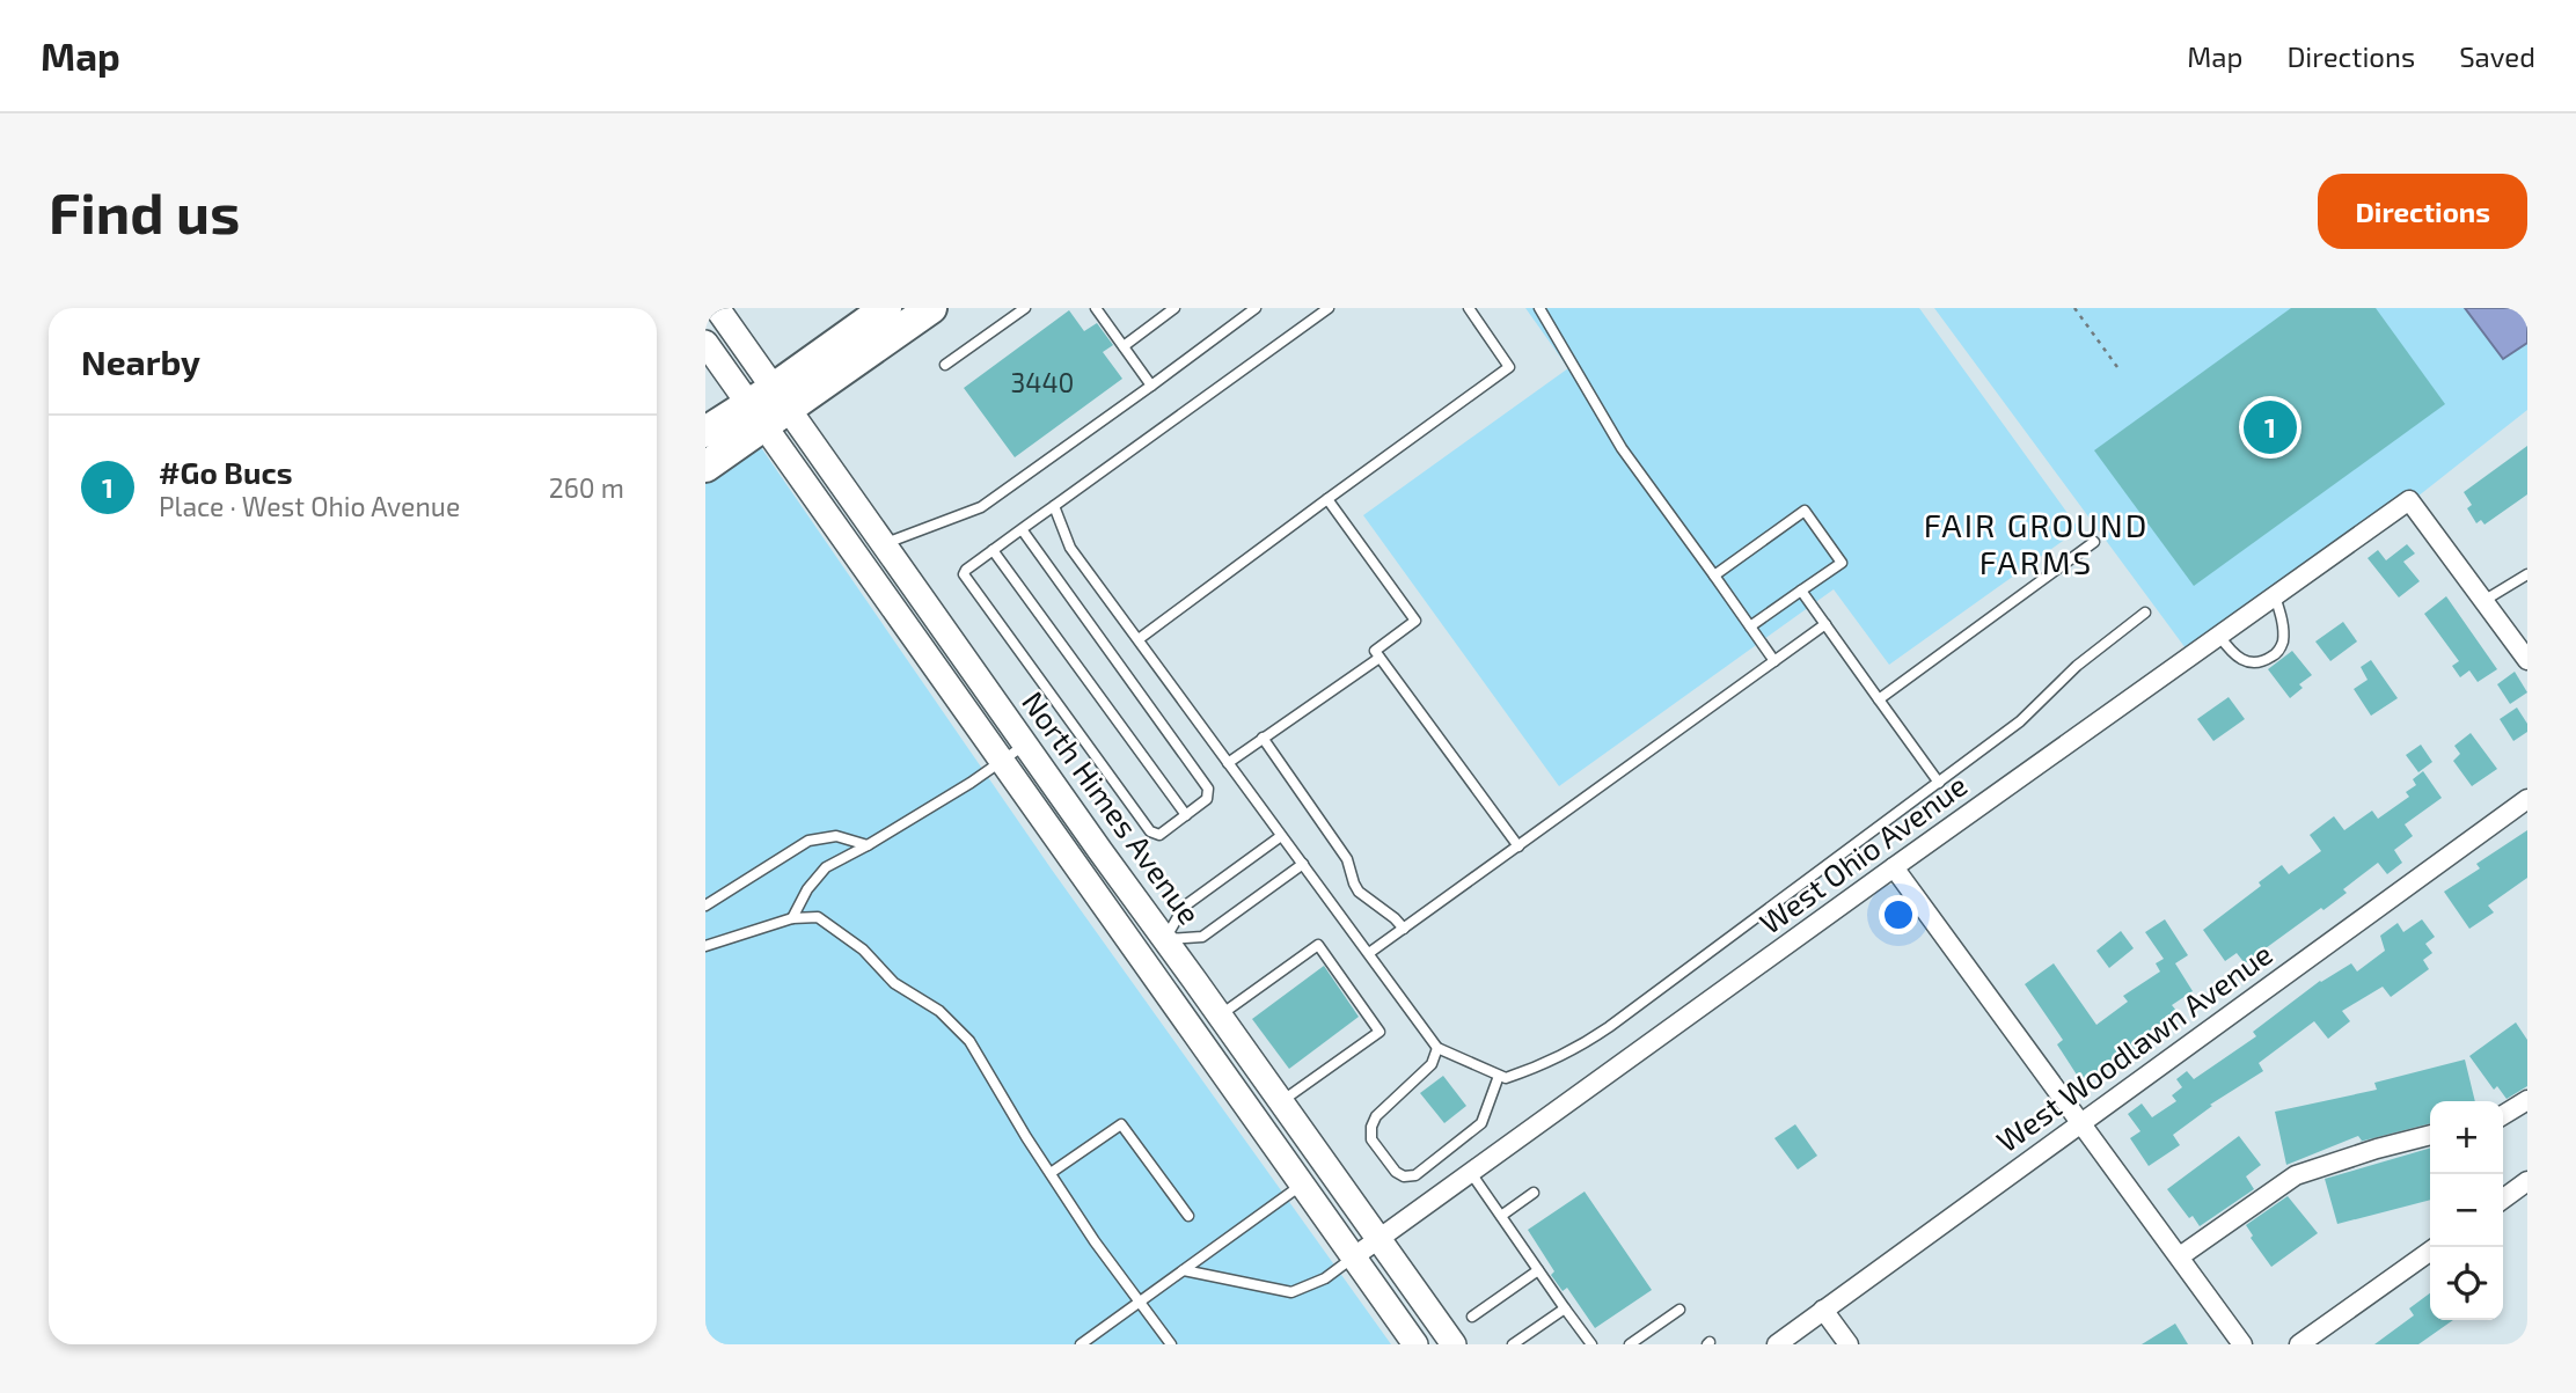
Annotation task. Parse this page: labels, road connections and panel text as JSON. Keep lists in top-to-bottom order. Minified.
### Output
{"streets":{"street":["North Himes Avenue","West Ohio Avenue","West Woodlawn Avenue"]},"crossings":[["North Himes Avenue","West Ohio Avenue"]],"districts":["FAIR GROUND FARMS"],"house_numbers":["3440"],"page":{"header":"Map","nav":["Map","Directions","Saved"],"buttons":"Directions","title":"Find us","heading":"Nearby","pins":"1","list":[{"mark":"1","name":"#Go Bucs","note":"Place · West Ohio Avenue","value":"260 m"}],"map_buttons":["+","−"]}}
